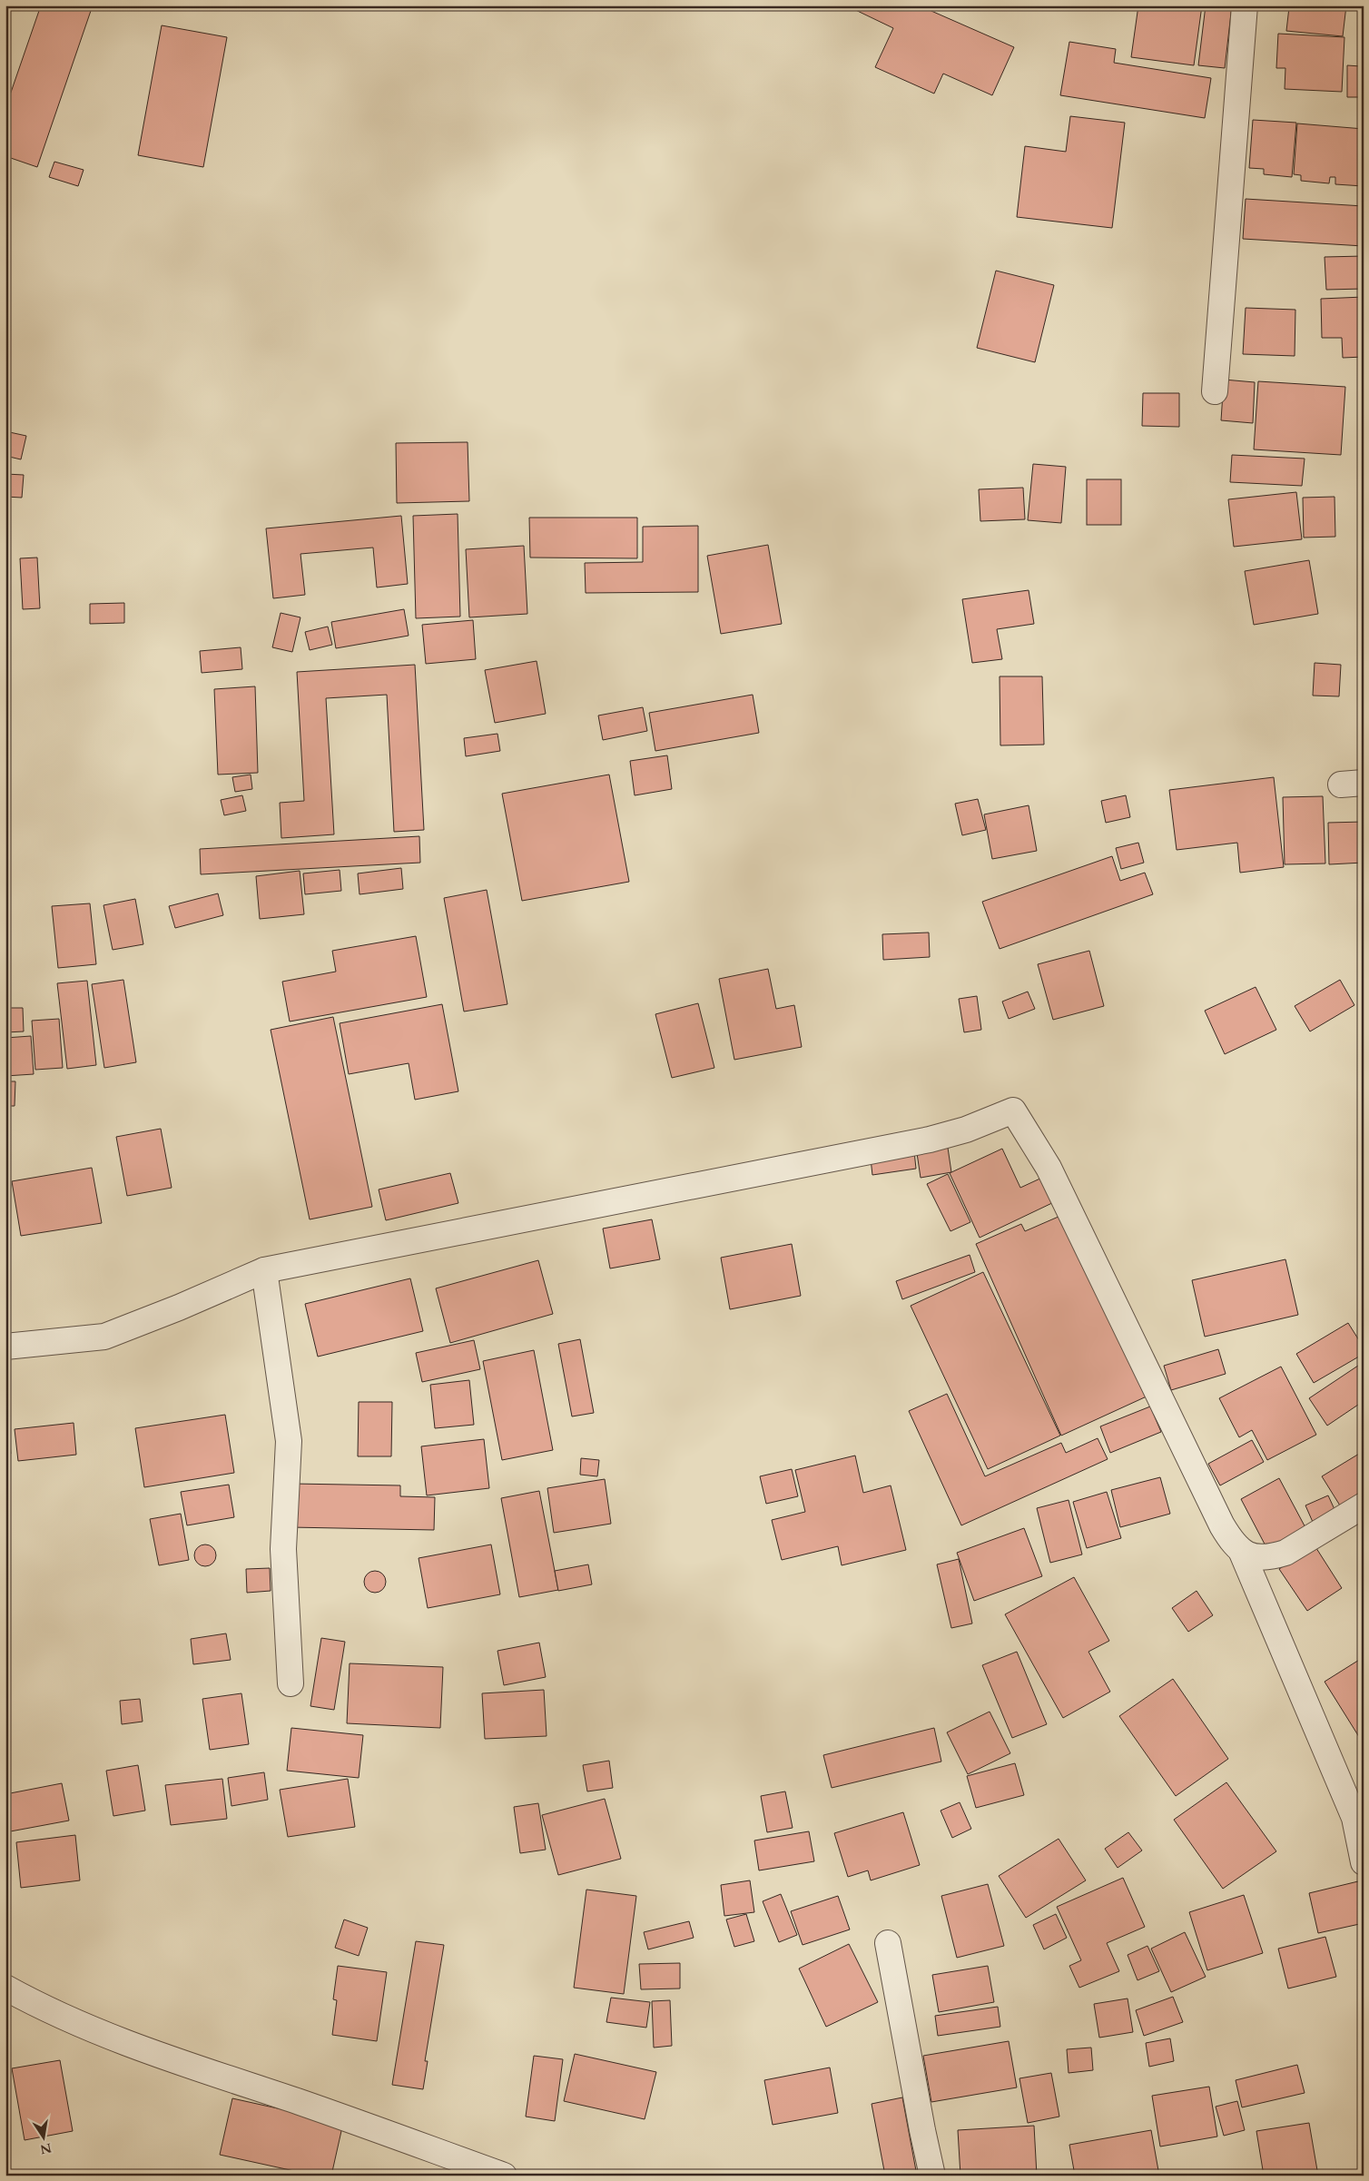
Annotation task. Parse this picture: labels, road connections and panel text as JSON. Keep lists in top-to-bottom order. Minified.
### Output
{"north":"bottom"}
